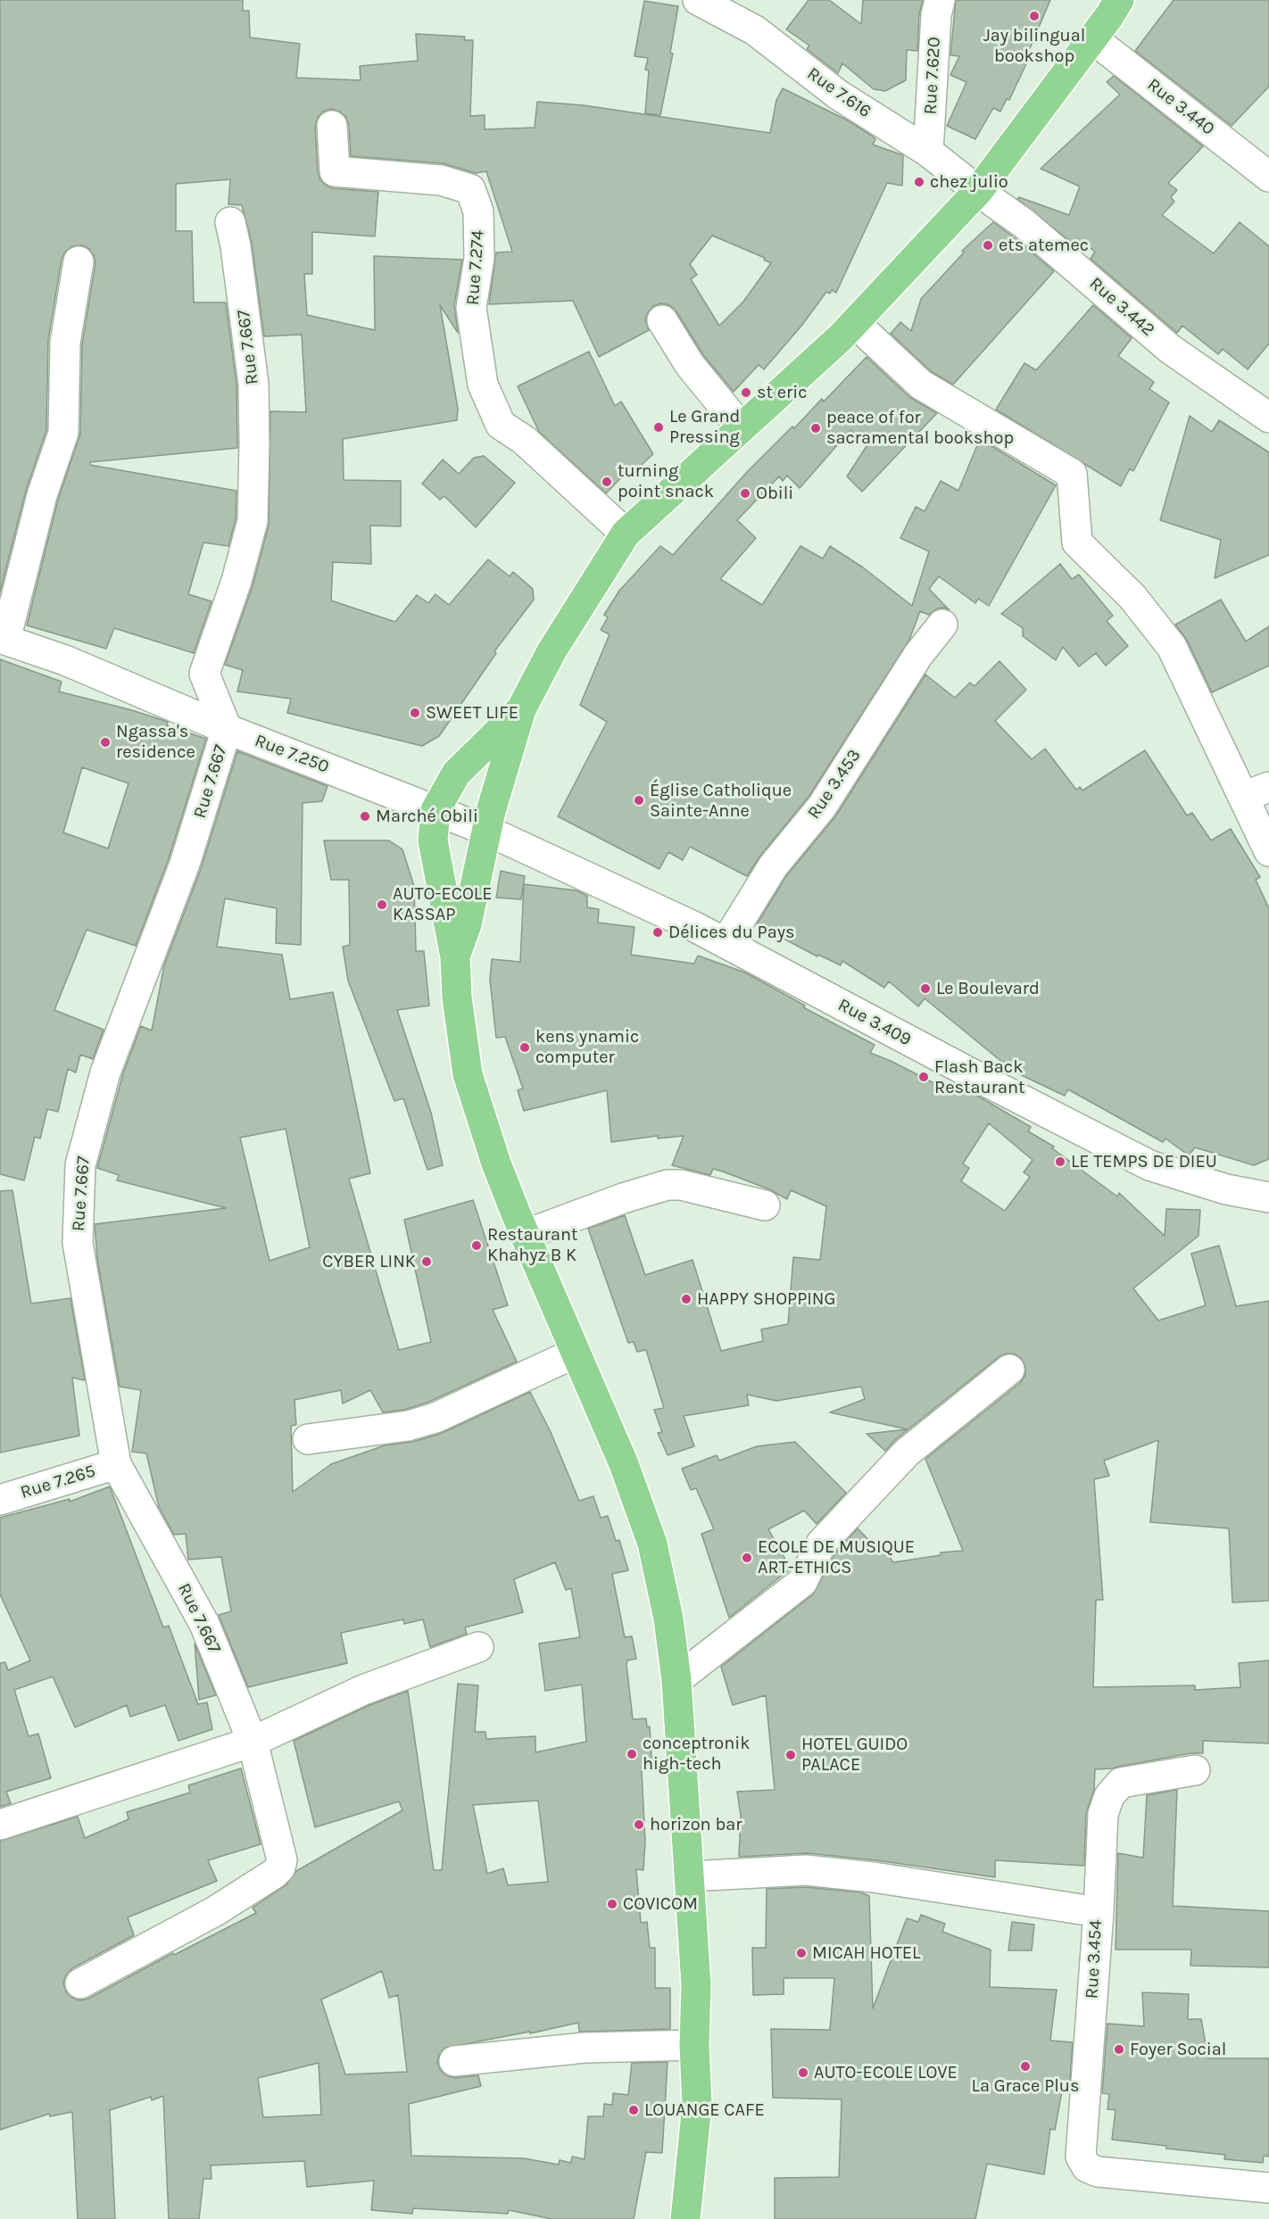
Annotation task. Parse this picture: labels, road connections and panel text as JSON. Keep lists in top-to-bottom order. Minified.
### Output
{"streets":{"street":["Rue 7.620","Rue 7.616","Rue 3.440","Rue 7.274","Rue 3.442","Rue 7.667","Rue 7.250","Rue 3.453","Rue 3.409","Rue 7.265","Rue 3.454"]},"crossings":[["Rue 7.620","Rue 7.616"],["Rue 7.616","Rue 3.442"],["Rue 7.667","Rue 7.250"],["Rue 7.667","Rue 7.265"],["Rue 7.250","Rue 3.409"],["Rue 3.453","Rue 3.409"]],"places":["Jay bilingual bookshop","chez julio","ets atemec","st eric","Le Grand Pressing","peace of for sacramental bookshop","turning point snack","Obili","SWEET LIFE","Ngassa's residence","Église Catholique Sainte-Anne","Marché Obili","AUTO-ECOLE KASSAP","Délices du Pays","Le Boulevard","kens ynamic computer","Flash Back Restaurant","LE TEMPS DE DIEU","Restaurant Khahyz B K","CYBER LINK","HAPPY SHOPPING","ECOLE DE MUSIQUE ART-ETHICS","conceptronik high-tech","HOTEL GUIDO PALACE","horizon bar","COVICOM","MICAH HOTEL","Foyer Social","La Grace Plus","AUTO-ECOLE LOVE","LOUANGE CAFE"]}
